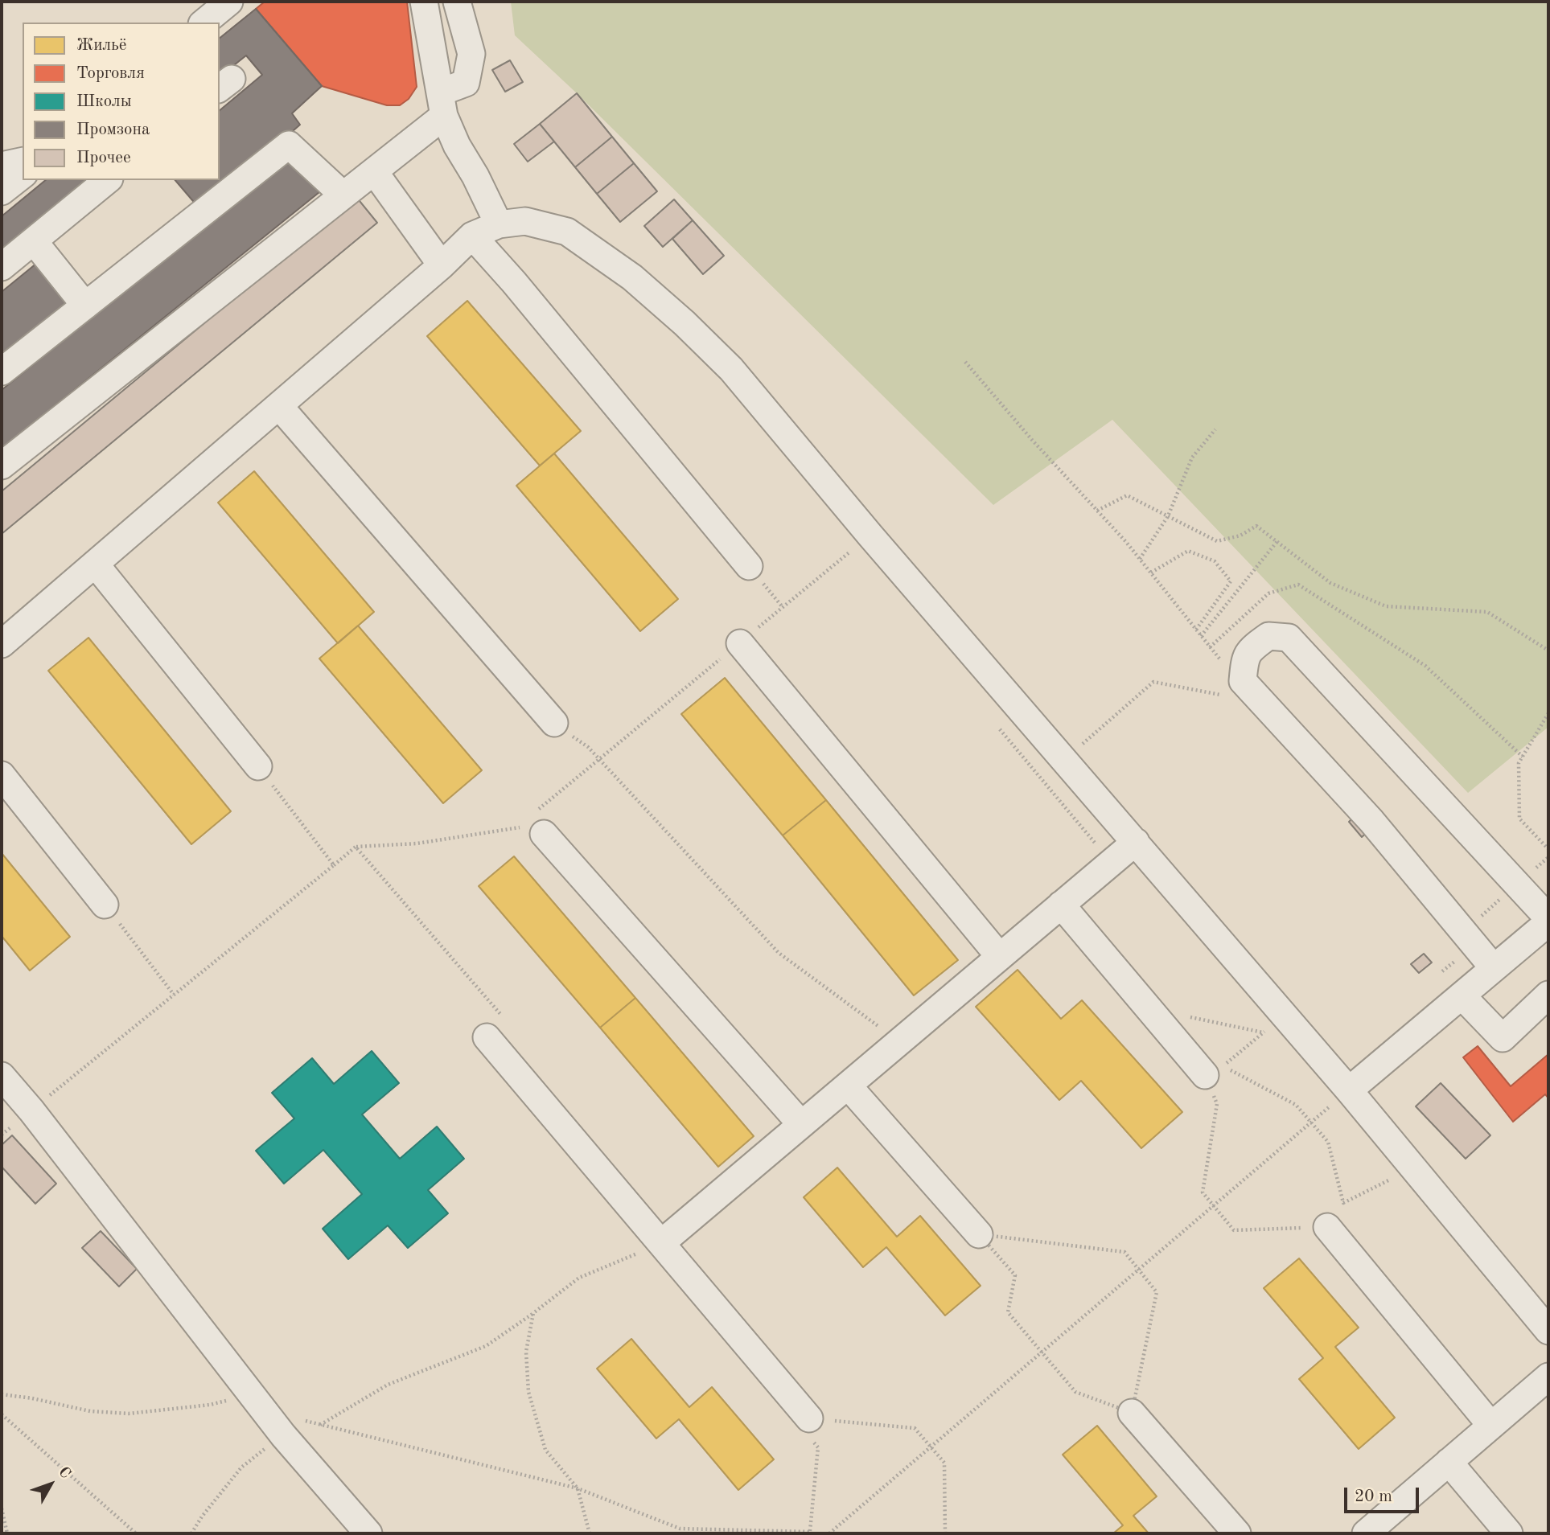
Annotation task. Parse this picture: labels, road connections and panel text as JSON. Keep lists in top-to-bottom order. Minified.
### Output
{"legend":["Жильё","Торговля","Школы","Промзона","Прочее"],"scale_bar":"20 m","north":"top right"}
